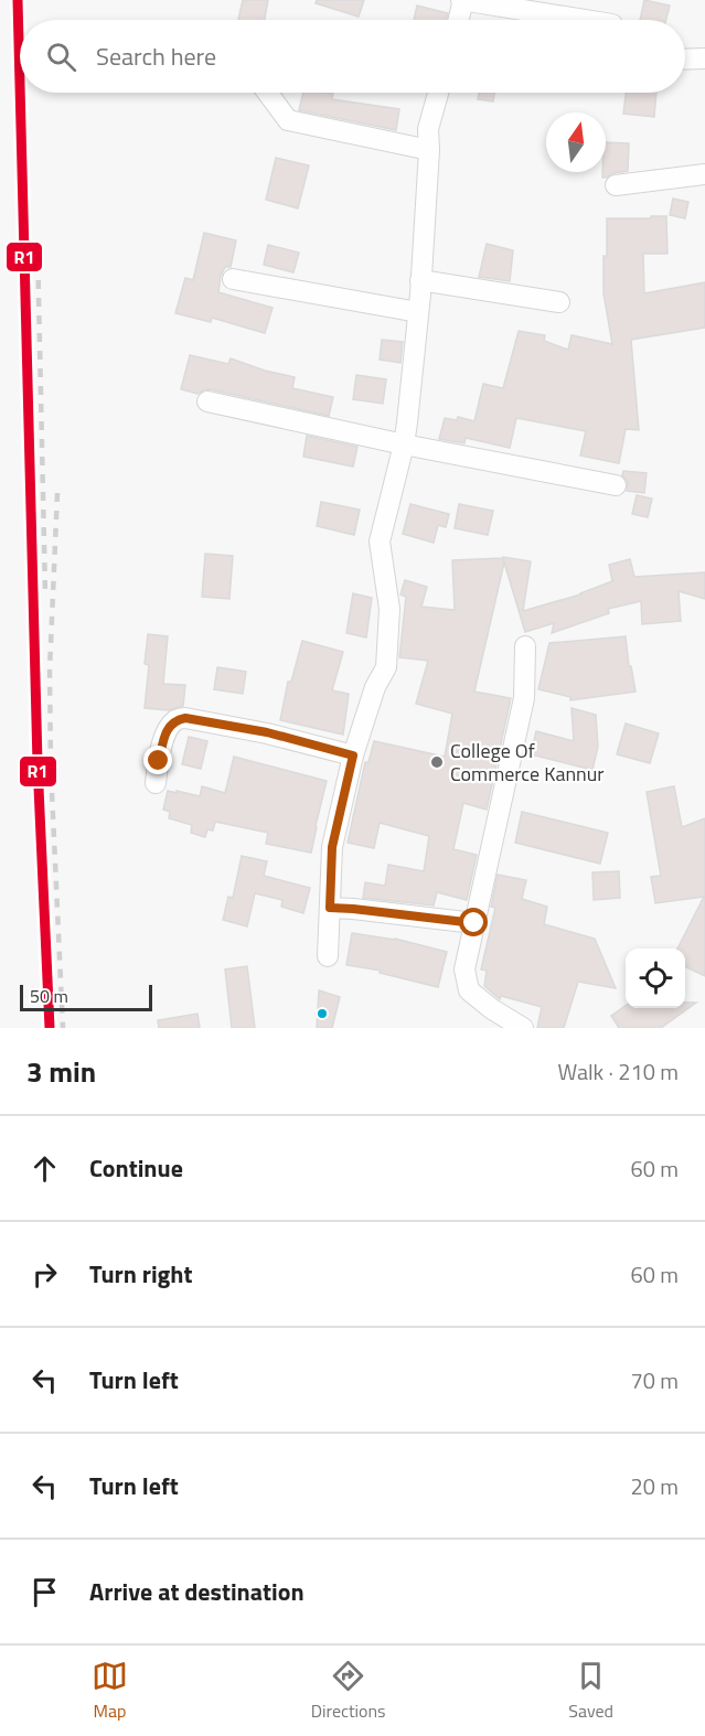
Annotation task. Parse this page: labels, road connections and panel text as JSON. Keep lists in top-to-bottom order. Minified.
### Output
{"places":["College Of Commerce Kannur"],"lines":["transit line R1"],"scale_bar":"50 m","north":"top","page":{"search":"Search here","scale":"50 m","heading":["3 min","Walk · 210 m"],"list":[["Continue","60 m"],["Turn right","60 m"],["Turn left","70 m"],["Turn left","20 m"],"Arrive at destination"],"nav":["Map","Directions","Saved"]}}
